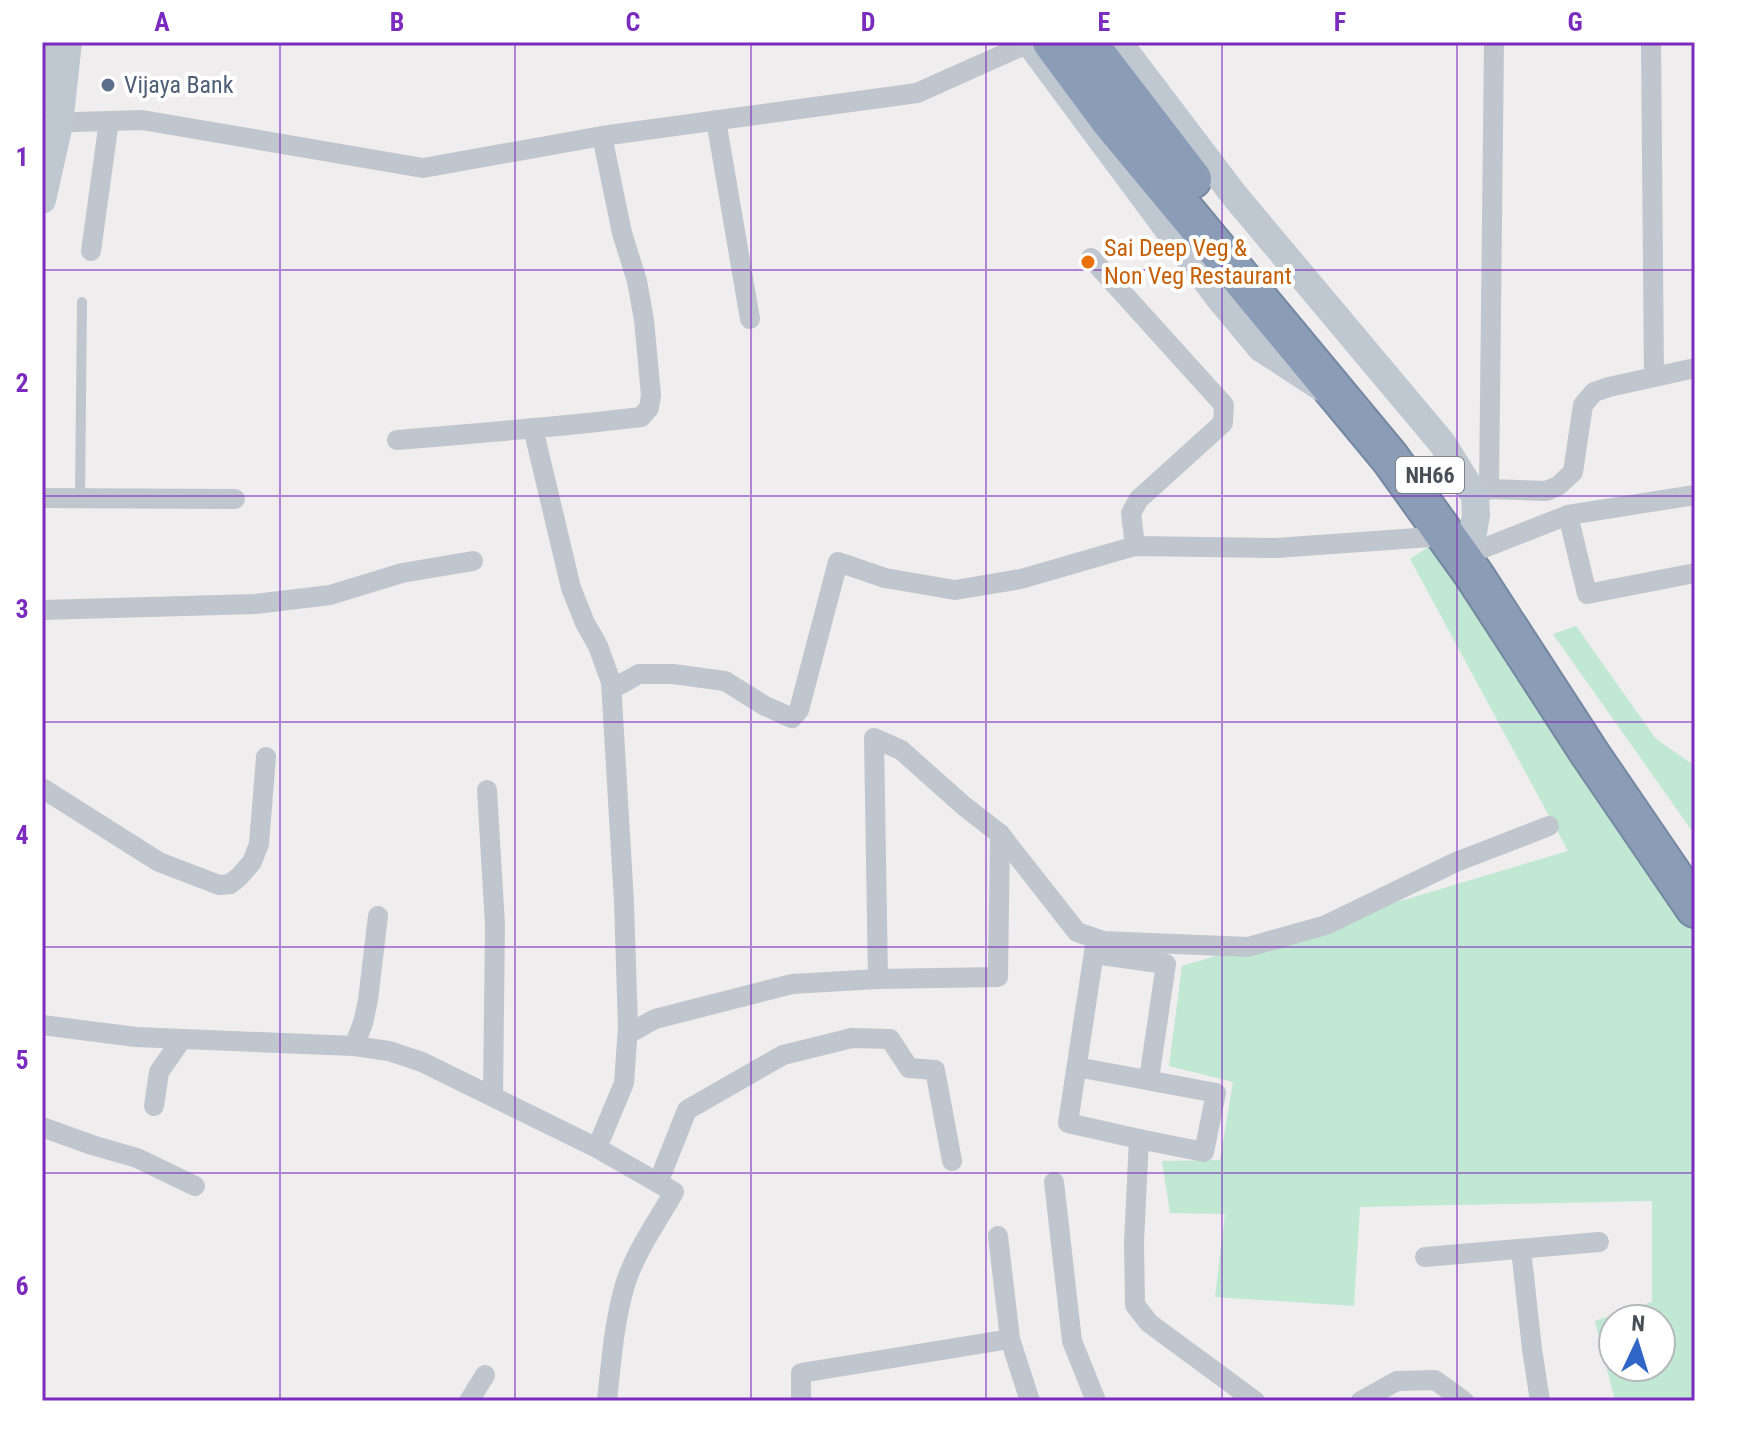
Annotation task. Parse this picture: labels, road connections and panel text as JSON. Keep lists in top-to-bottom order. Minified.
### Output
{"streets":{"highway":["NH66"]},"places":["Vijaya Bank","Sai Deep Veg & Non Veg Restaurant"],"north":"top","grid":{"columns":["A","B","C","D","E","F","G"],"rows":["1","2","3","4","5","6"]}}
